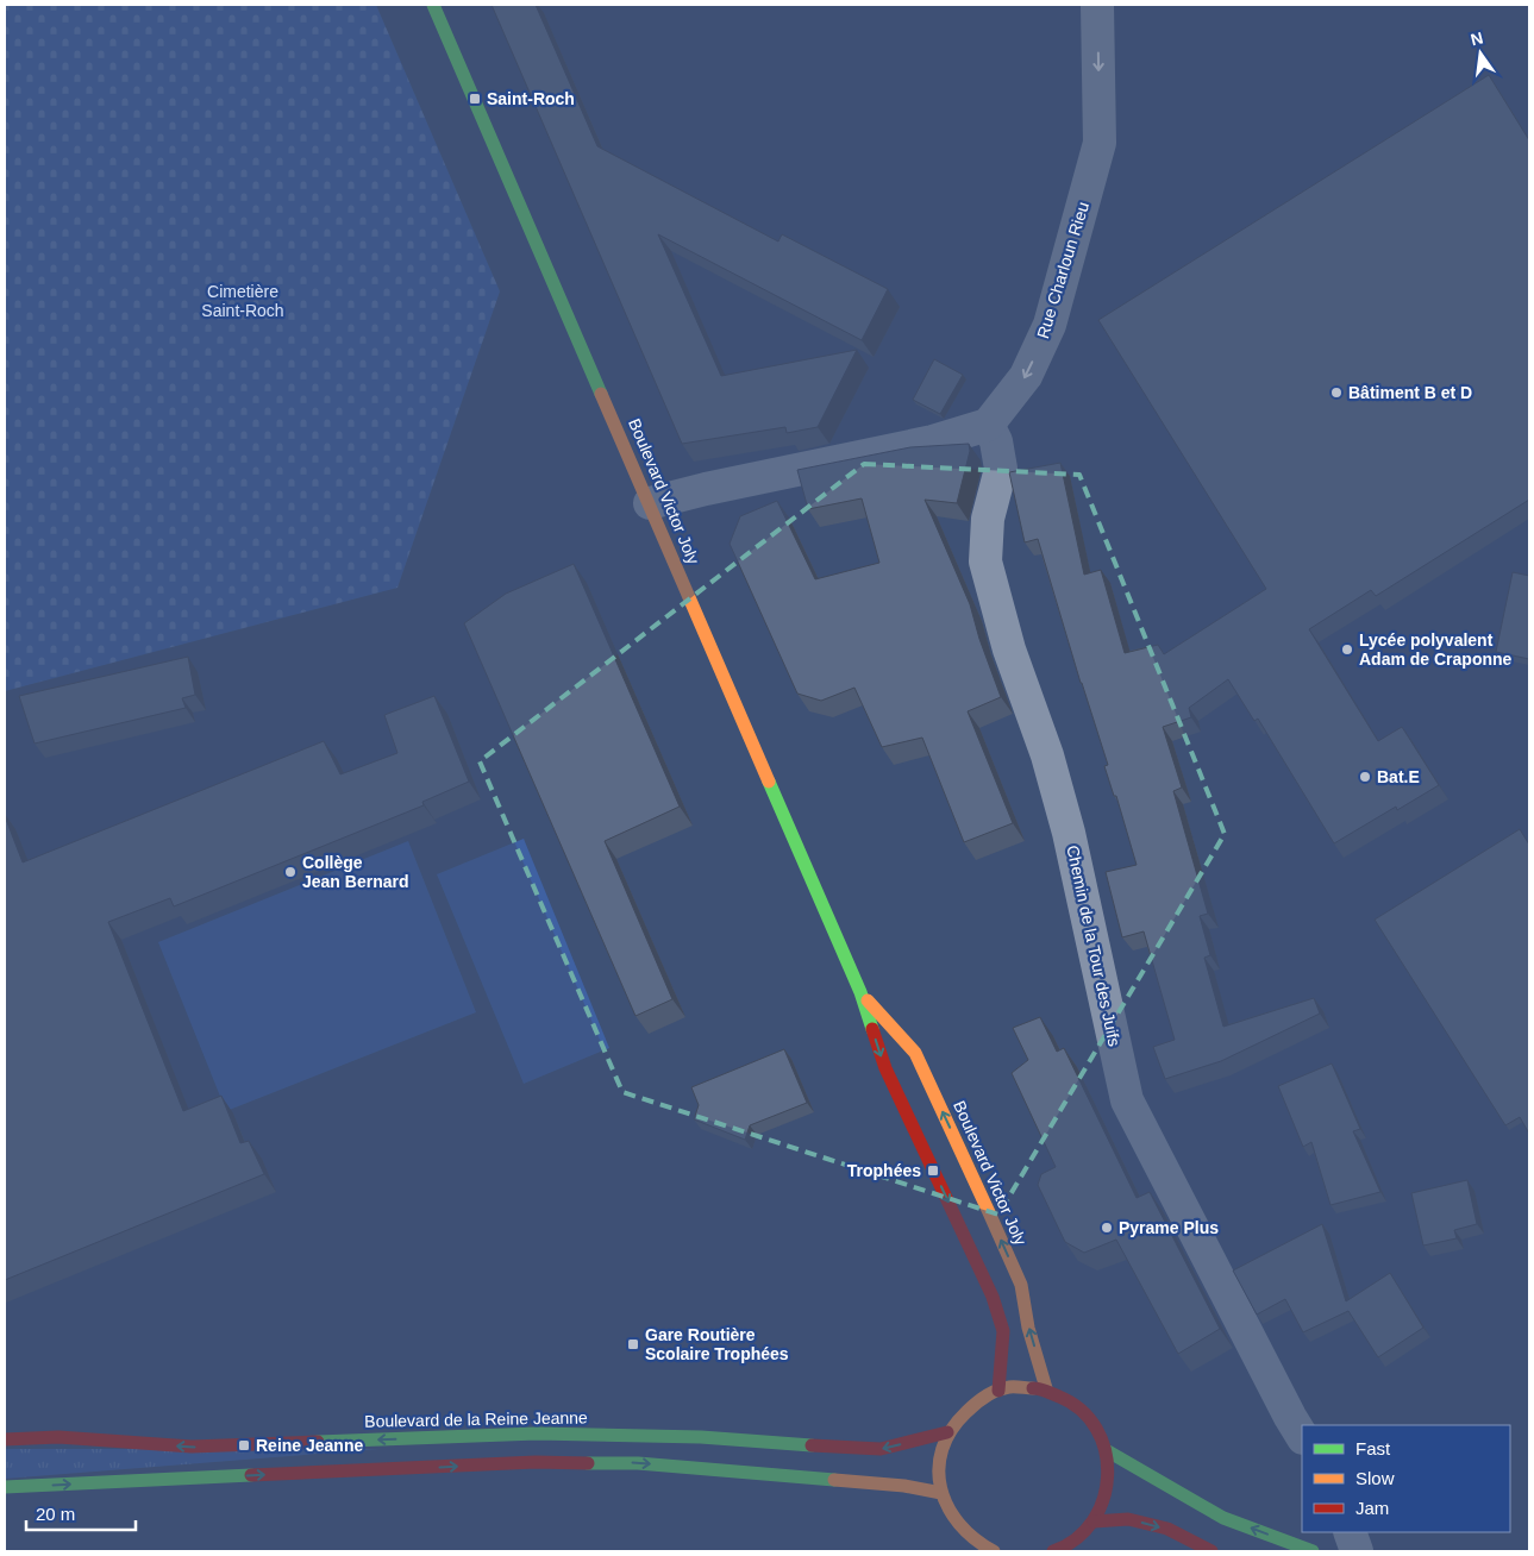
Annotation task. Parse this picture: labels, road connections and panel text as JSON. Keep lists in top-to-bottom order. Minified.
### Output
{"streets":{"main road":["Boulevard Victor Joly","Boulevard de la Reine Jeanne"],"street":["Rue Charloun Rieu","Chemin de la Tour des Juifs"]},"crossings":[["Rue Charloun Rieu","Chemin de la Tour des Juifs"]],"one_way":["Rue Charloun Rieu"],"parks":["Cimetière Saint-Roch"],"places":{"transit":["Saint-Roch","Trophées","Gare Routière Scolaire Trophées","Reine Jeanne"],"other":["Bâtiment B et D","Lycée polyvalent Adam de Craponne","Bat.E","Collège Jean Bernard","Pyrame Plus"]},"legend":["Fast","Slow","Jam"],"scale_bar":"20 m","north":"top"}
